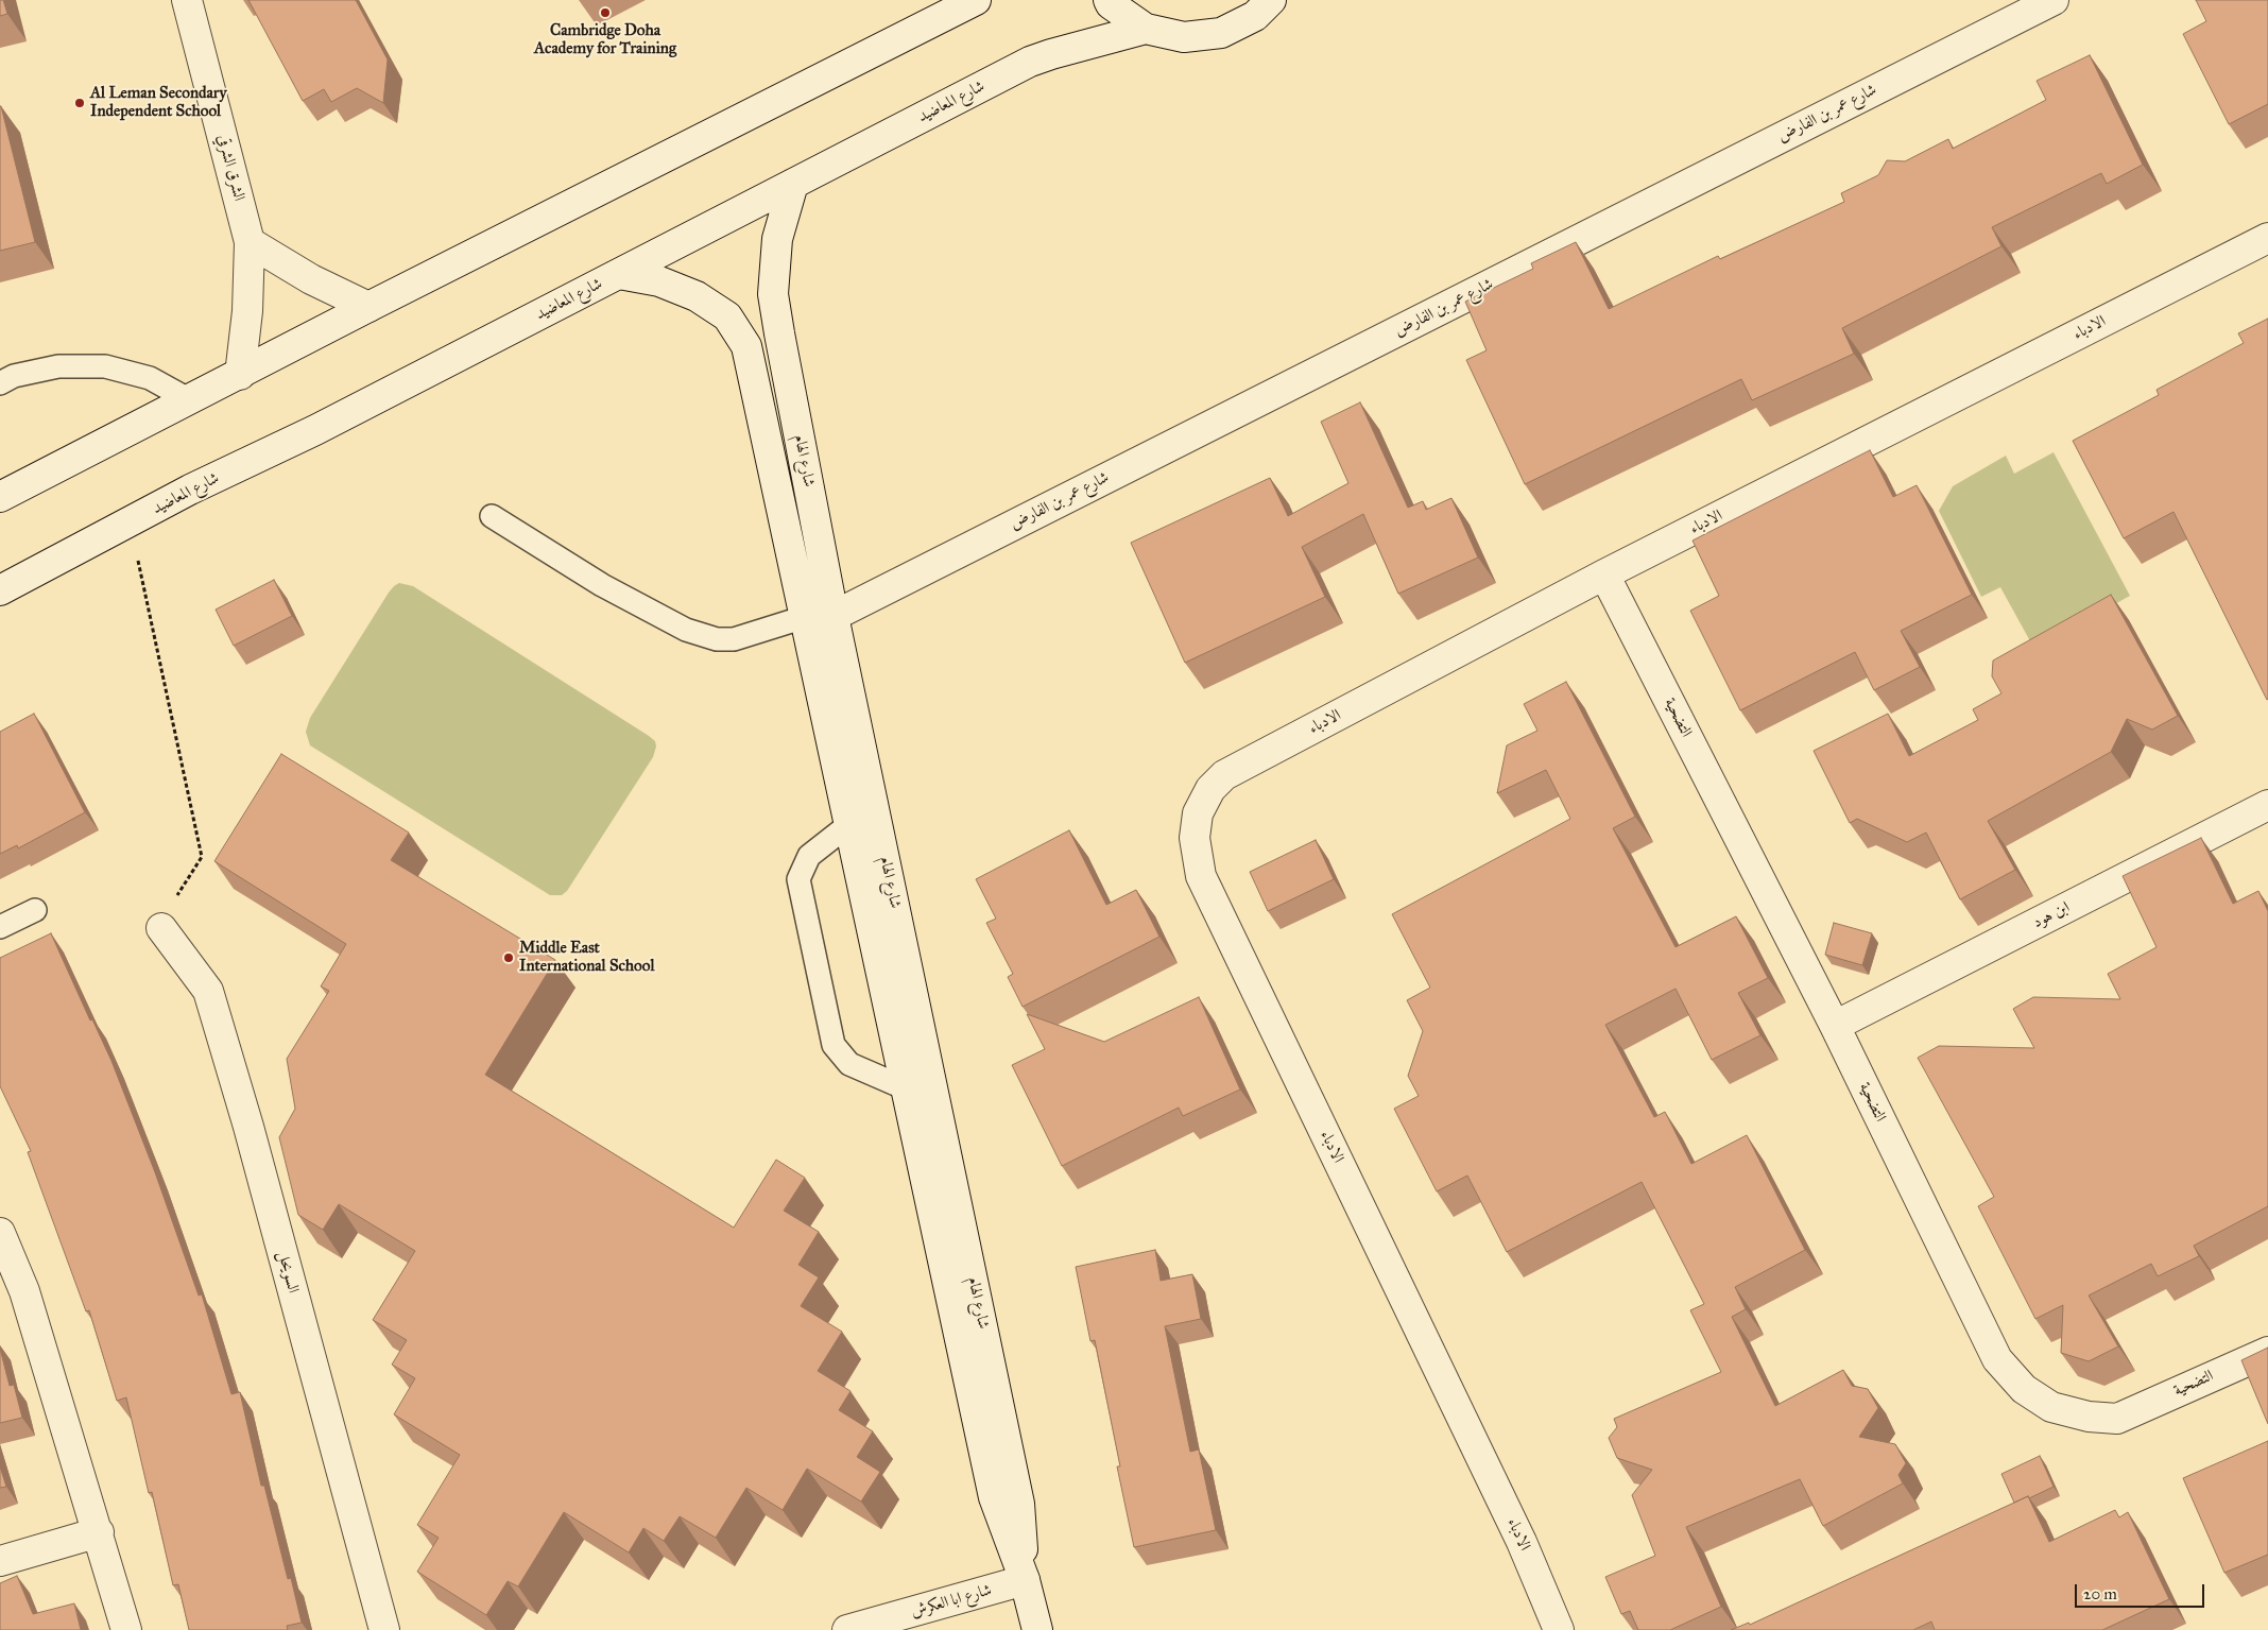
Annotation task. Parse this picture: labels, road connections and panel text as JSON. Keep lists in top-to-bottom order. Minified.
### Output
{"streets":{"street":["شارع المعاضيد","شارع عمر بن الفارض","الشرق الشرقي","الادباء","شارع الهام","التضحية","ابن هود","السويحل","شارع ابا العكرش"]},"crossings":[["شارع المعاضيد","شارع الهام"],["شارع عمر بن الفارض","شارع الهام"],["الادباء","التضحية"],["شارع الهام","شارع ابا العكرش"],["التضحية","ابن هود"]],"places":["Cambridge Doha Academy for Training","Al Leman Secondary Independent School","Middle East International School"],"scale_bar":"20 m"}
